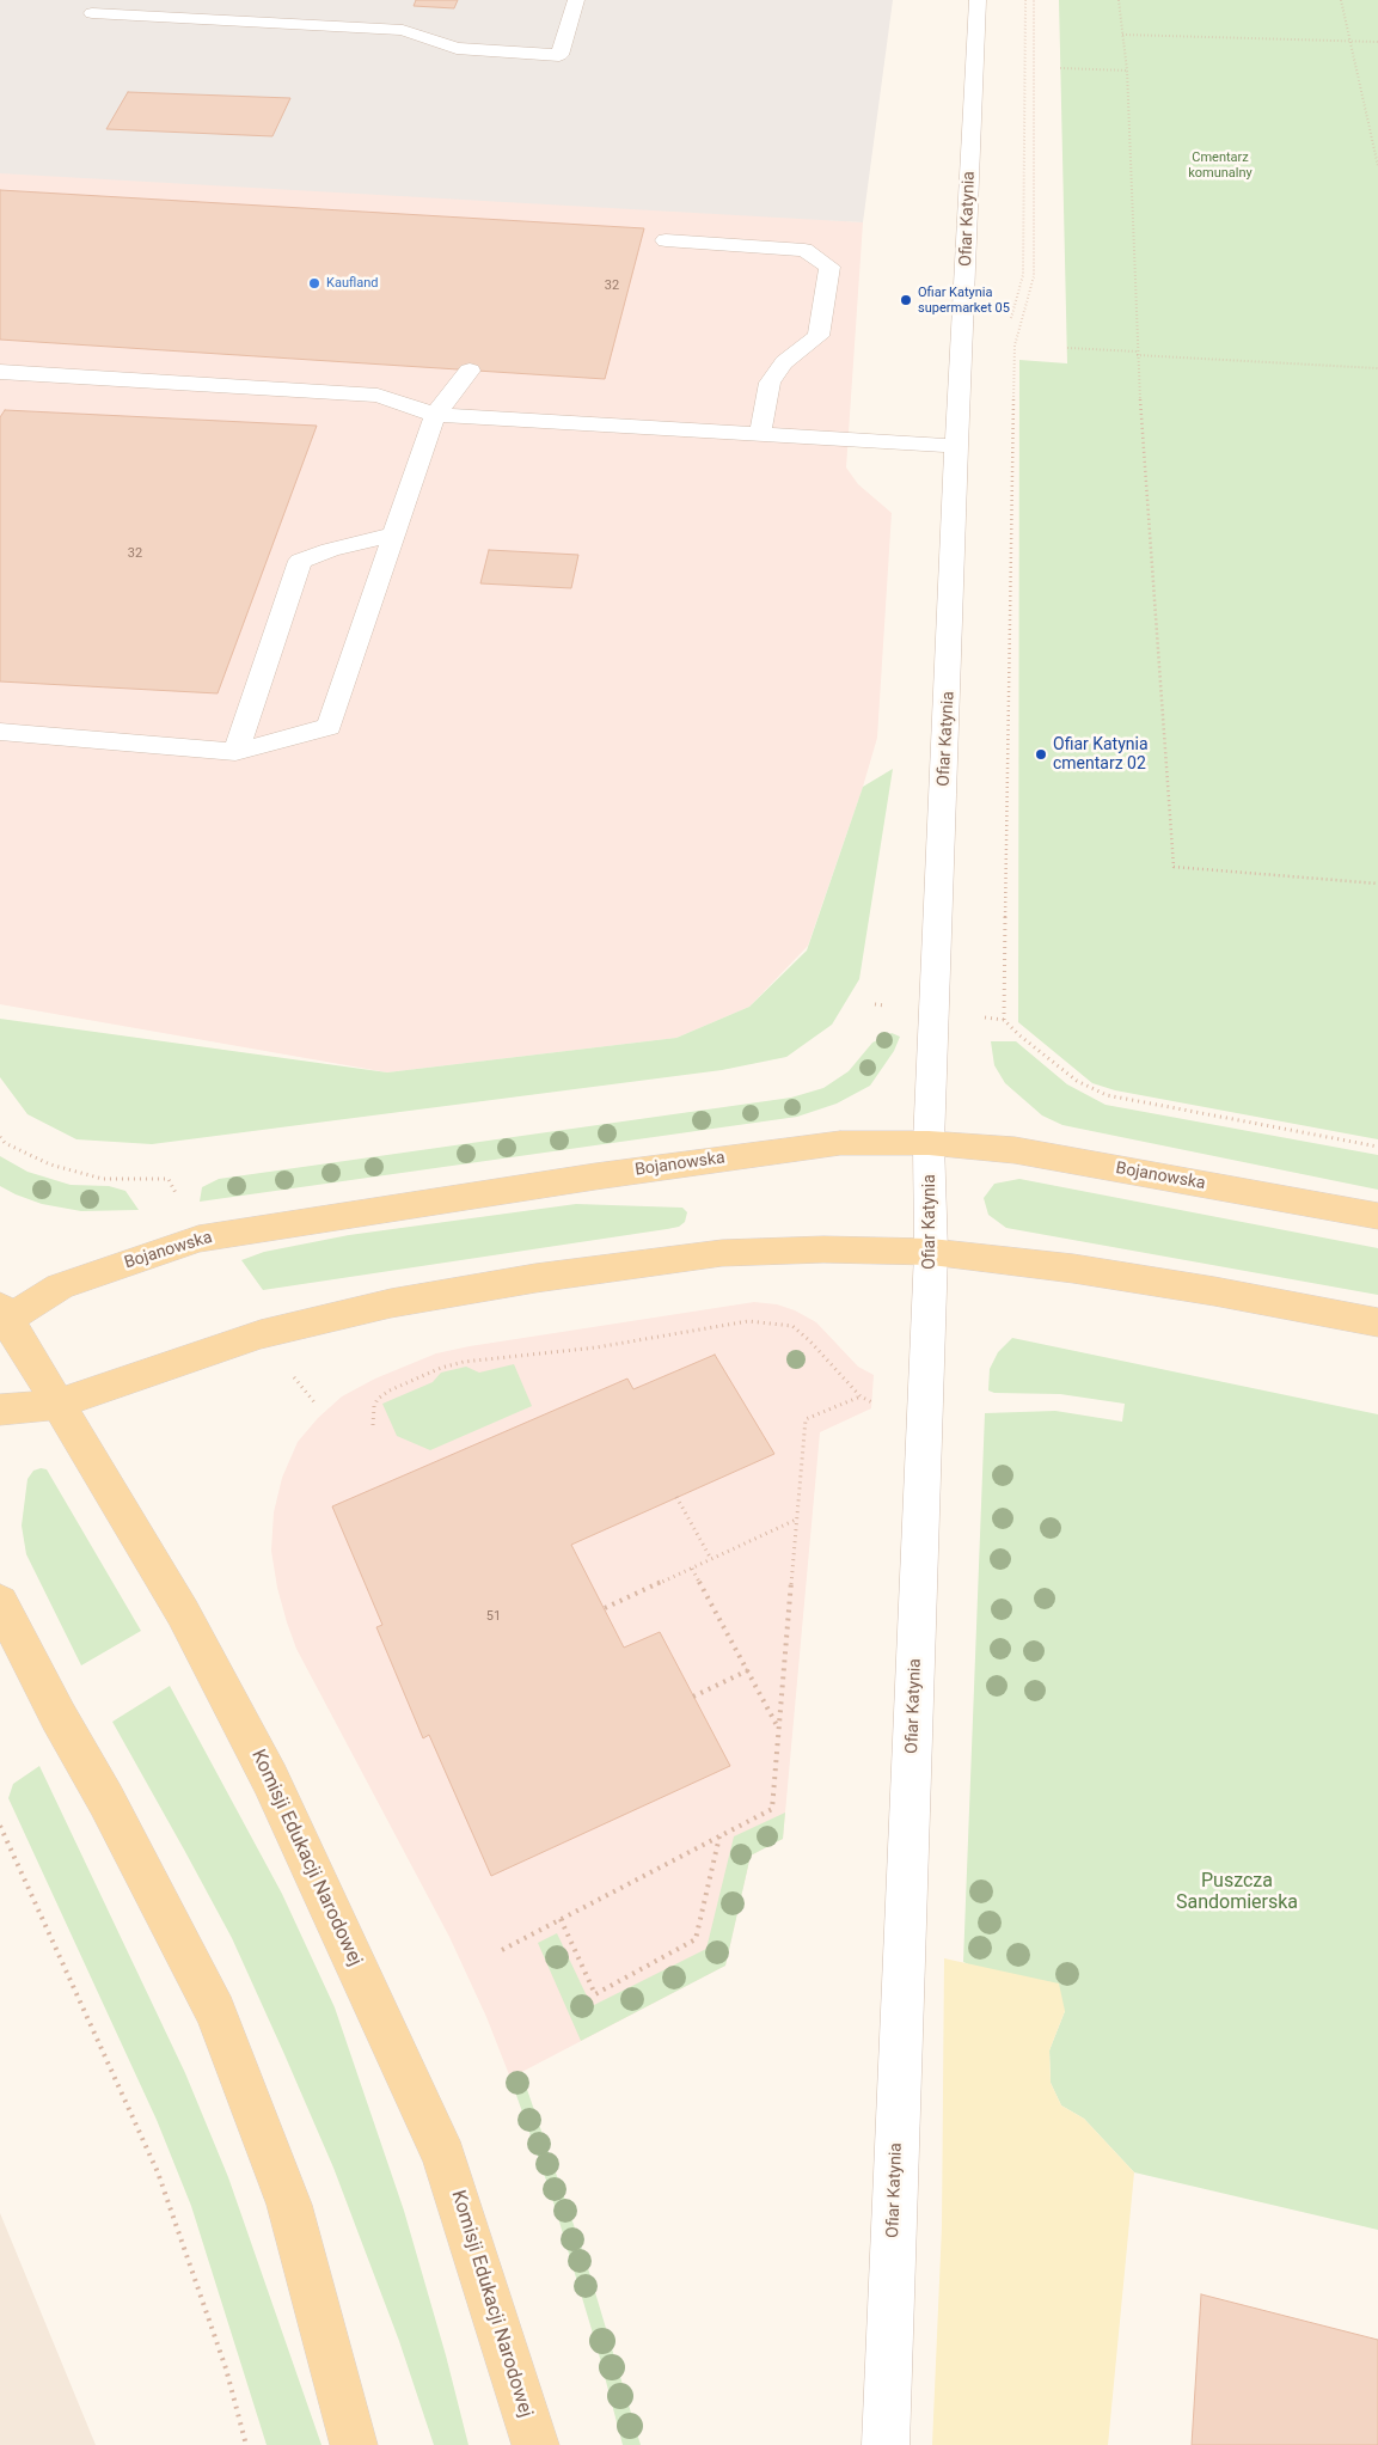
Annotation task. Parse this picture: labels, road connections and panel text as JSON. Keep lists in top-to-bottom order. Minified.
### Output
{"streets":{"main road":["Bojanowska","Komisji Edukacji Narodowej"],"street":["Ofiar Katynia"]},"crossings":[["Ofiar Katynia","Bojanowska"],["Bojanowska","Komisji Edukacji Narodowej"]],"parks":["Cmentarz komunalny","Puszcza Sandomierska"],"places":["Kaufland","Ofiar Katynia supermarket 05","Ofiar Katynia cmentarz 02"],"house_numbers":["32","32","51"]}
